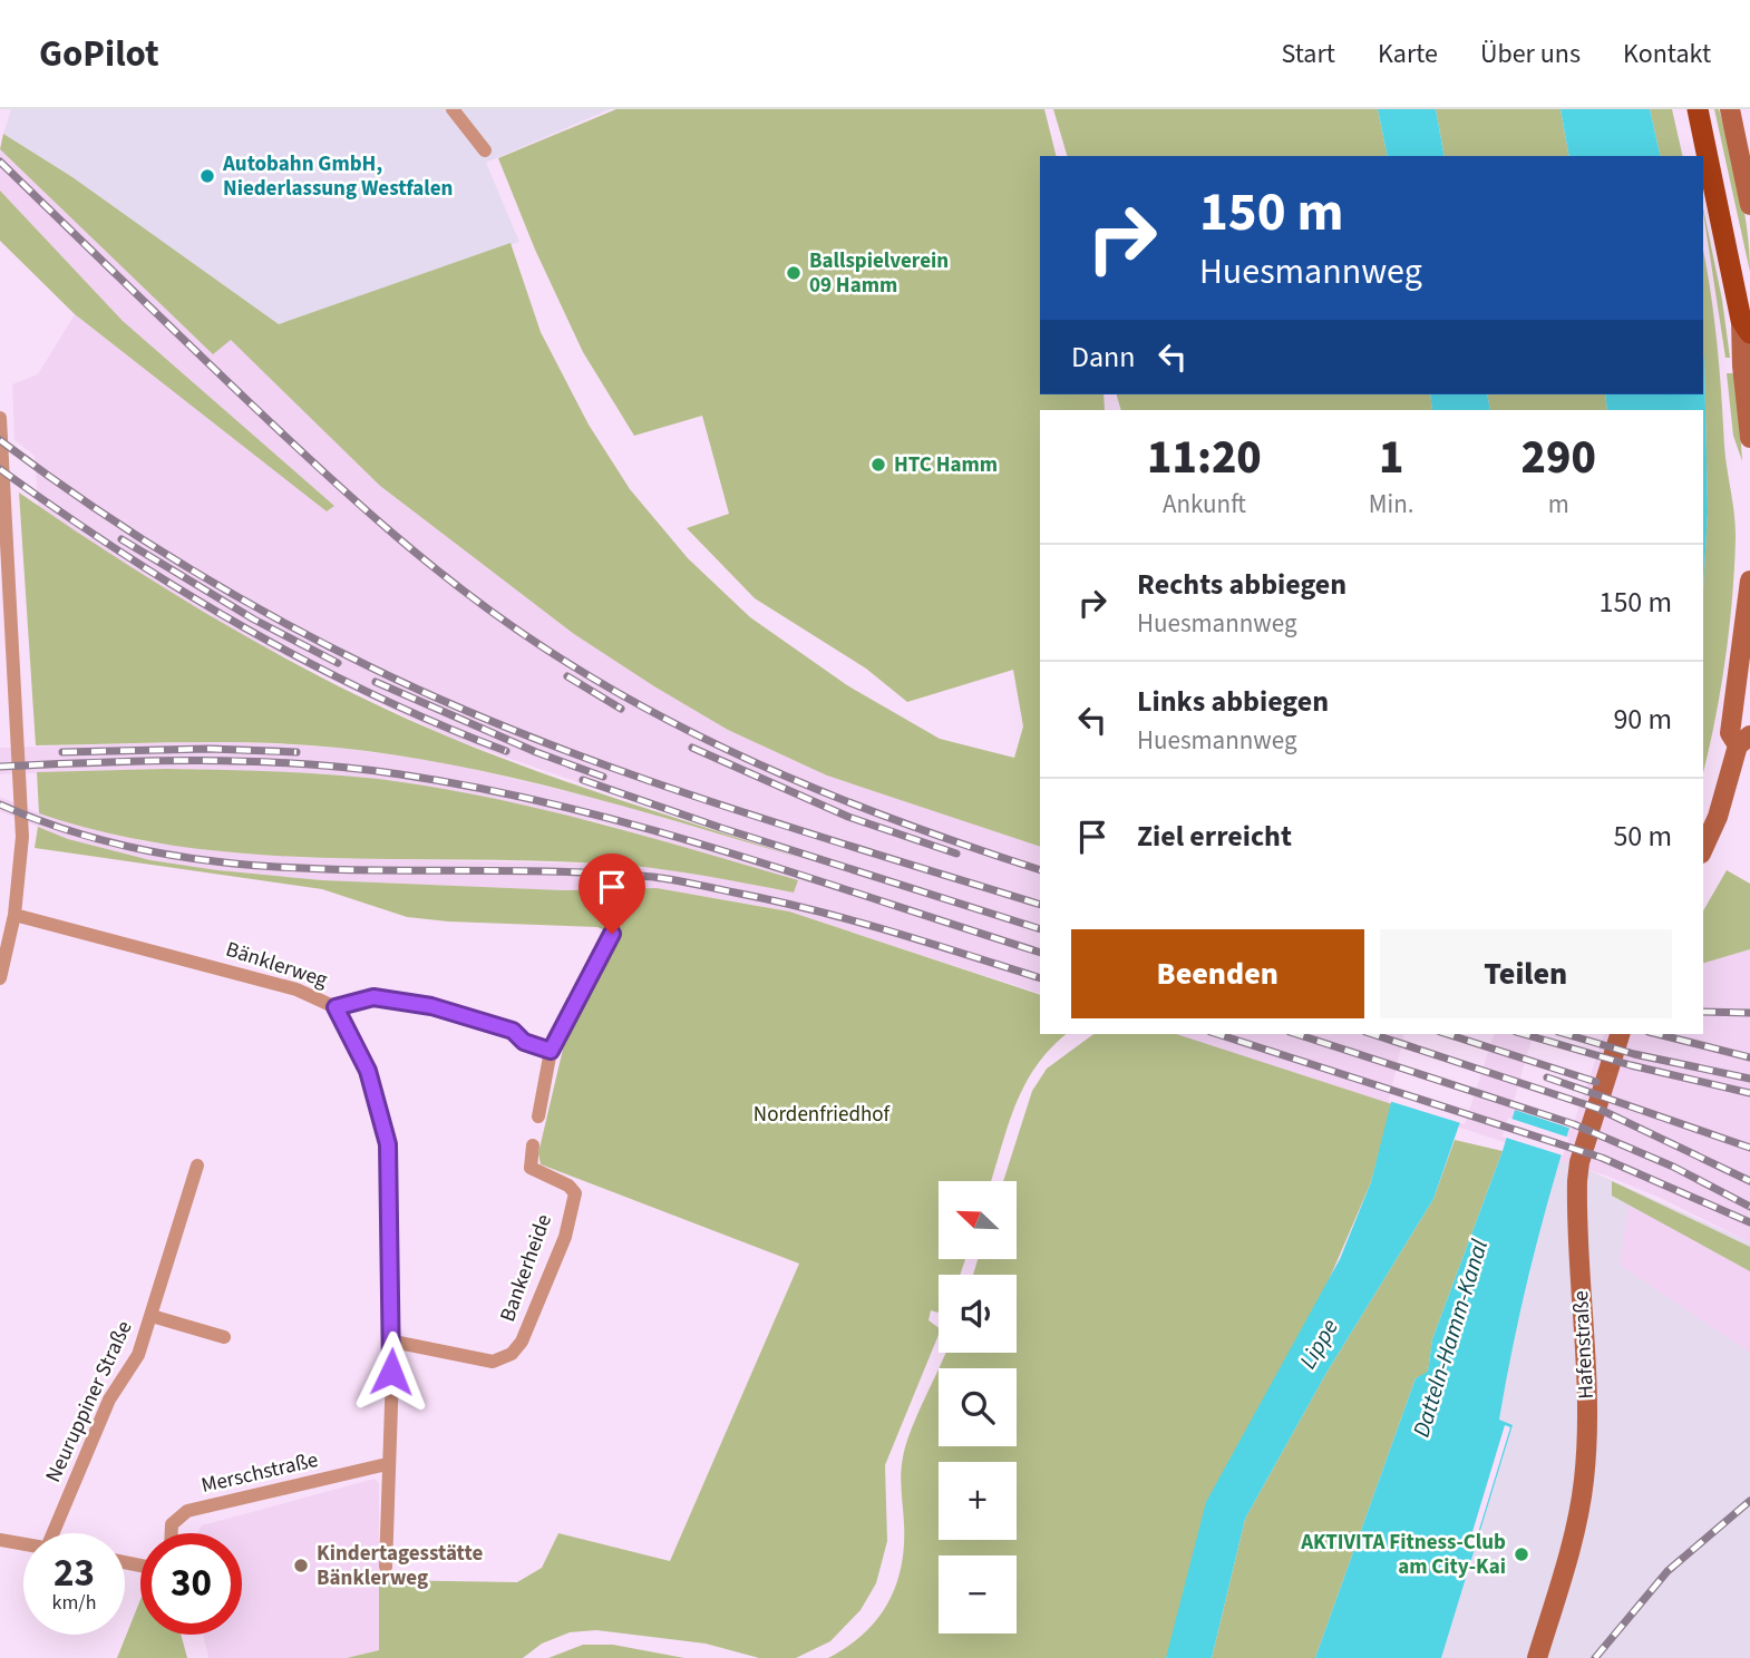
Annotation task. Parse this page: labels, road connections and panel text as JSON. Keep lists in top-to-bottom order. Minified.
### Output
{"streets":{"main road":["Hafenstraße"],"street":["Bänklerweg","Bankerheide","Neuruppiner Straße","Merschstraße"]},"crossings":[["Bänklerweg","Bankerheide"],["Bänklerweg","Merschstraße"]],"water":["Datteln-Hamm-Kanal","Lippe"],"parks":["Nordenfriedhof"],"places":["Autobahn GmbH, Niederlassung Westfalen","Ballspielverein 09 Hamm","HTC Hamm","AKTIVITA Fitness-Club am City-Kai","Kindertagesstätte Bänklerweg"],"north":"top left","page":{"header":"GoPilot","nav":["Start","Karte","Über uns","Kontakt"],"turn":["150 m","Huesmannweg"],"then":"Dann","eta":["11:20","Ankunft","1","Min.","290","m"],"list":[{"name":"Rechts abbiegen","note":"Huesmannweg","value":"150 m"},{"name":"Links abbiegen","note":"Huesmannweg","value":"90 m"},{"name":"Ziel erreicht","value":"50 m"}],"buttons":["Beenden","Teilen"],"map_buttons":["+","−"],"speed":"23 km/h","limit":"30"}}
